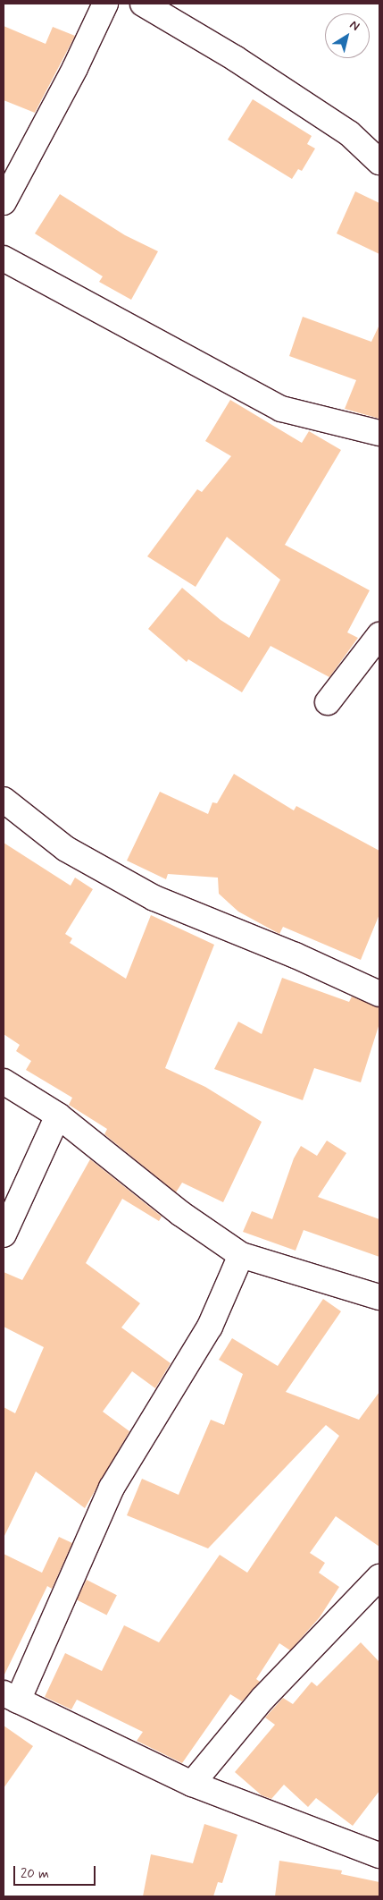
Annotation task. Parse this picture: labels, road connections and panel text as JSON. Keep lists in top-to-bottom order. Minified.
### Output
{"scale_bar":"20 m","north":"top right"}
